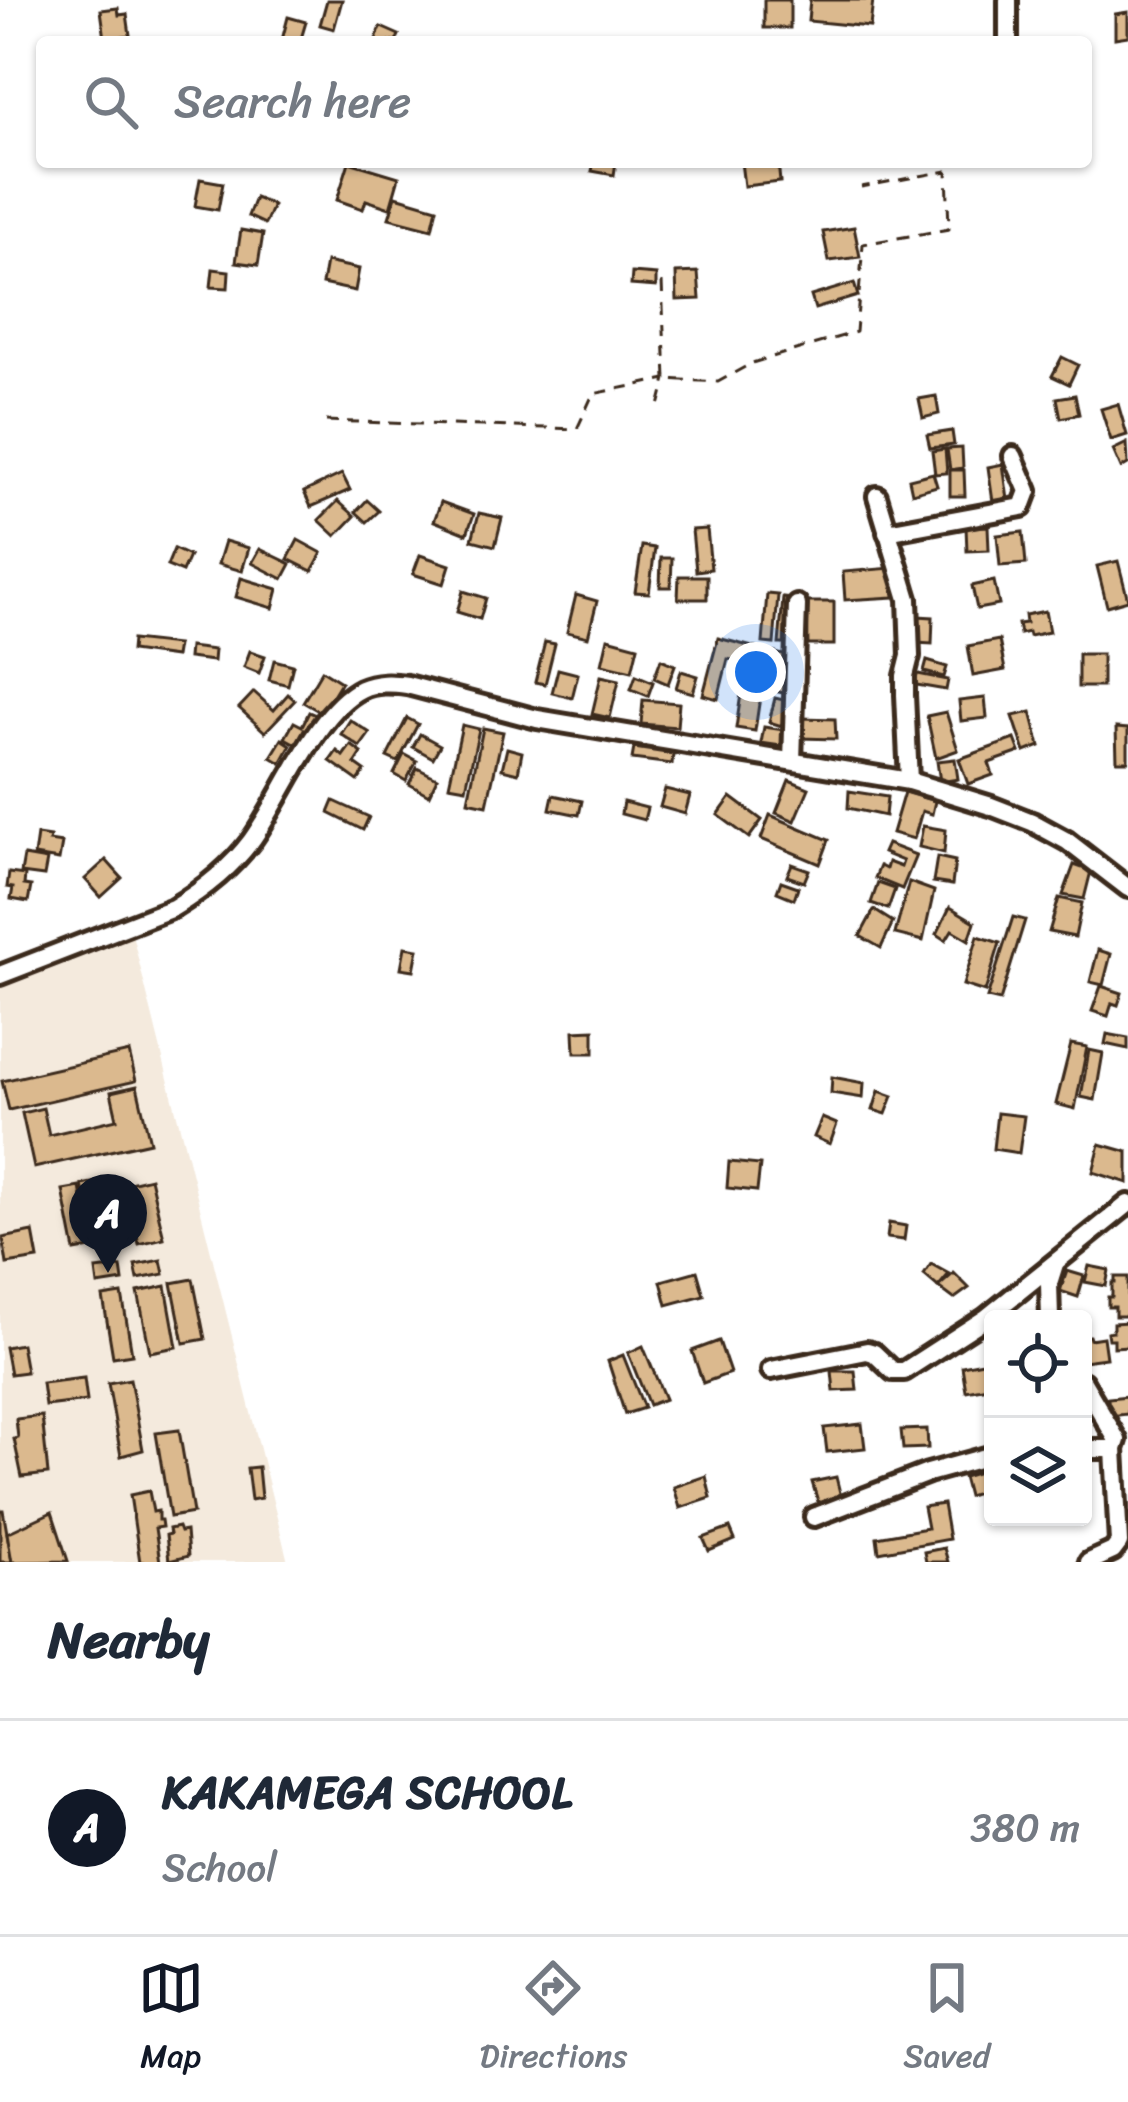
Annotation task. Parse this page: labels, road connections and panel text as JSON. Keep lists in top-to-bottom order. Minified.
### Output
{"page":{"search":"Search here","pins":"A","heading":"Nearby","list":[{"mark":"A","name":"KAKAMEGA SCHOOL","note":"School","value":"380 m"}],"nav":["Map","Directions","Saved"]}}
